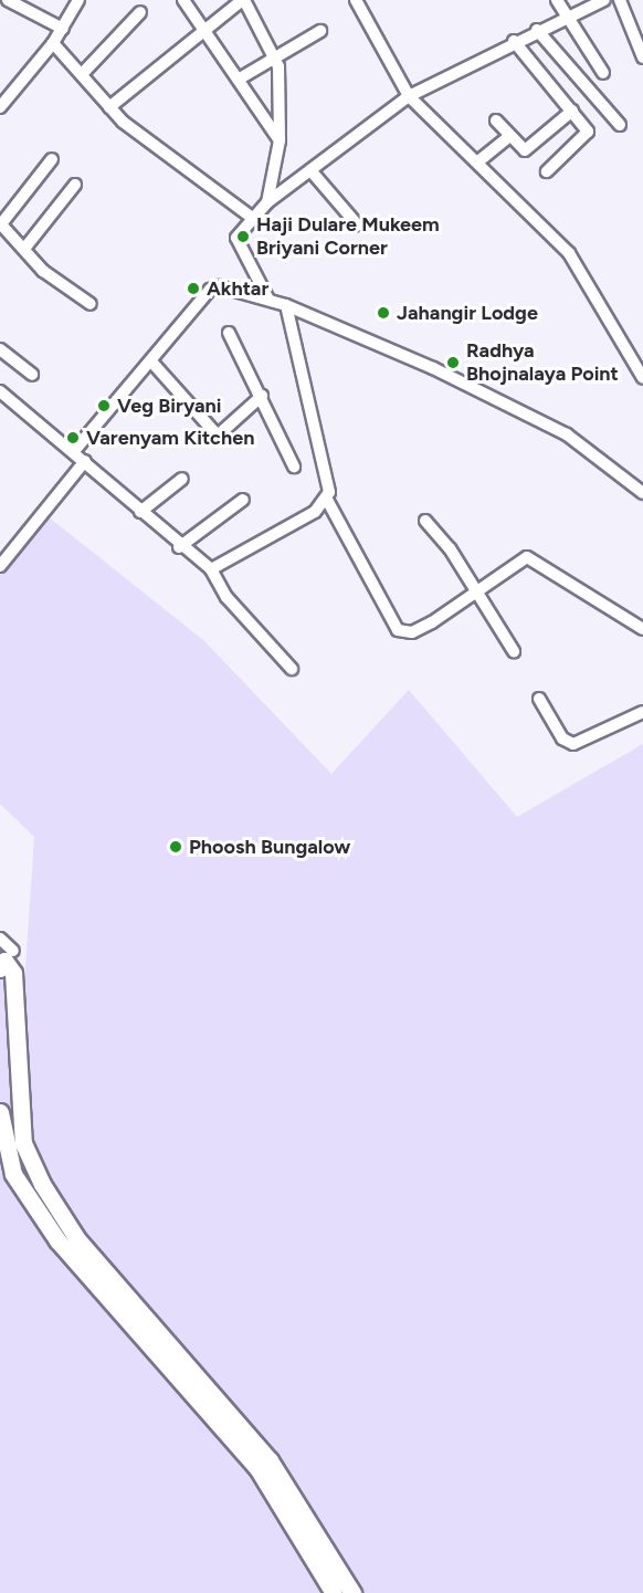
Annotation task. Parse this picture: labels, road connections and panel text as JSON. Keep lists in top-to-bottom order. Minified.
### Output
{"places":["Haji Dulare Mukeem Briyani Corner","Akhtar","Jahangir Lodge","Radhya Bhojnalaya Point","Veg Biryani","Varenyam Kitchen","Phoosh Bungalow"]}
